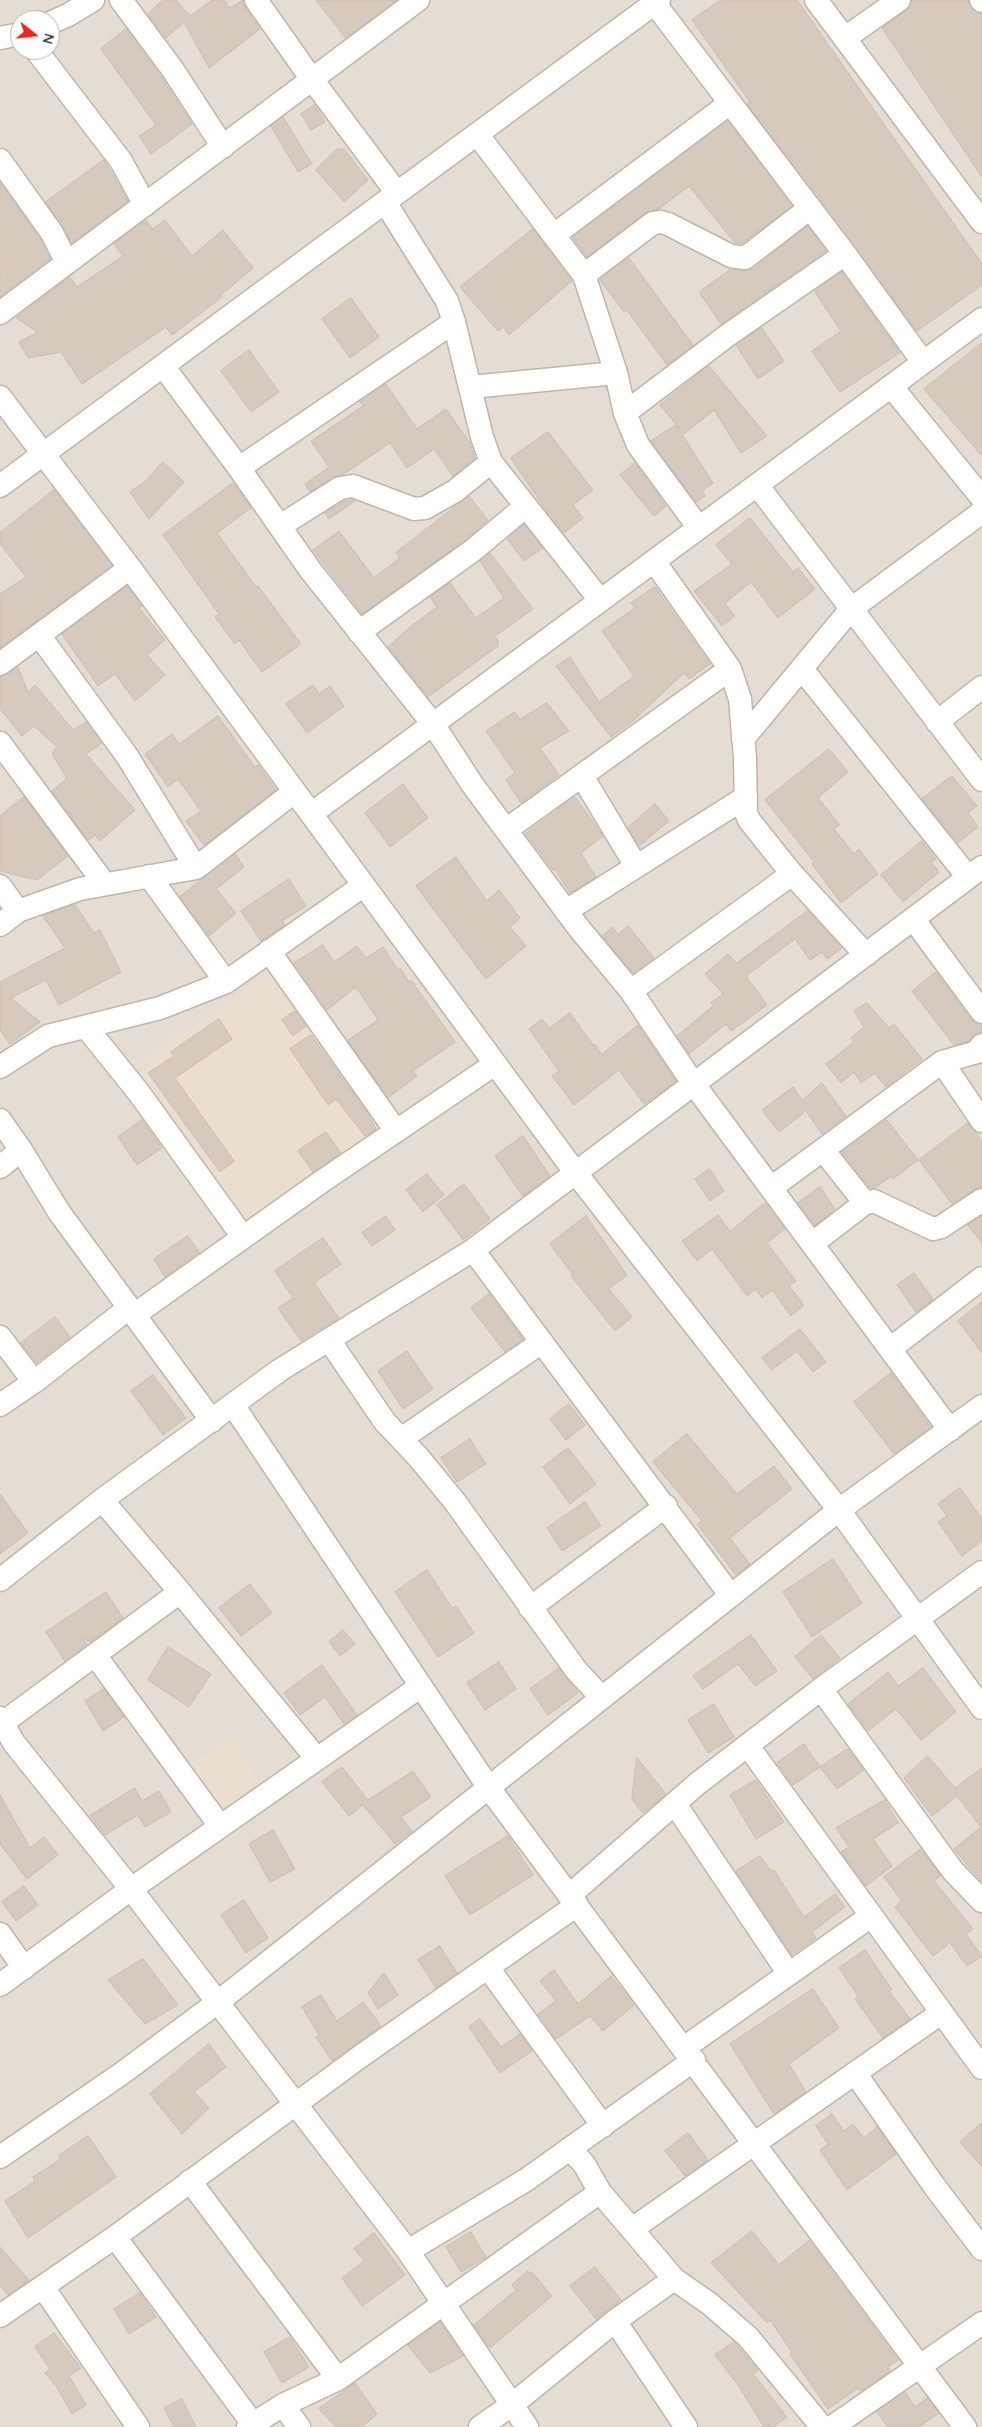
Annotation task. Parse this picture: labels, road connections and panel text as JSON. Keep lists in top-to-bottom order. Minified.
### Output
{"north":"right"}
